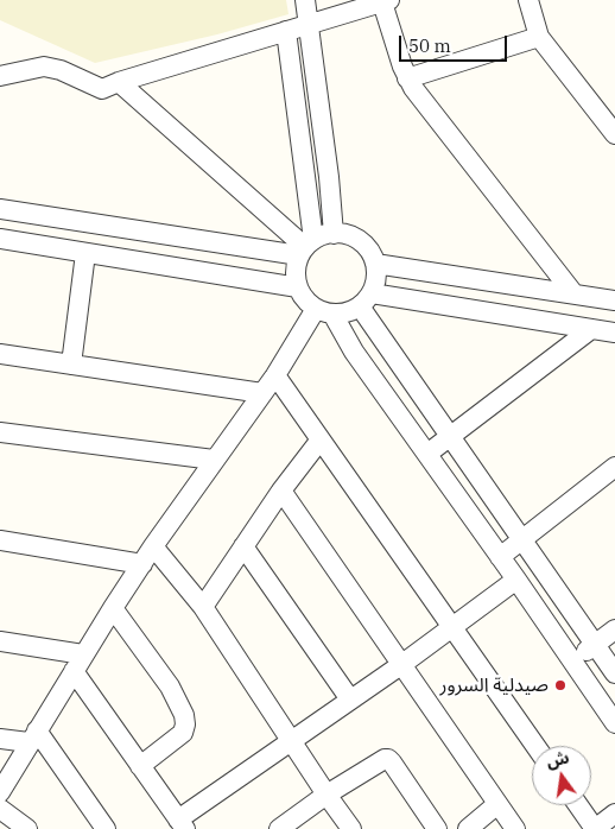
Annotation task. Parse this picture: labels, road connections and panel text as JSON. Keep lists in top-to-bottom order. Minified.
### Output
{"places":["صيدلية السرور"],"scale_bar":"50 m","north":"top"}
